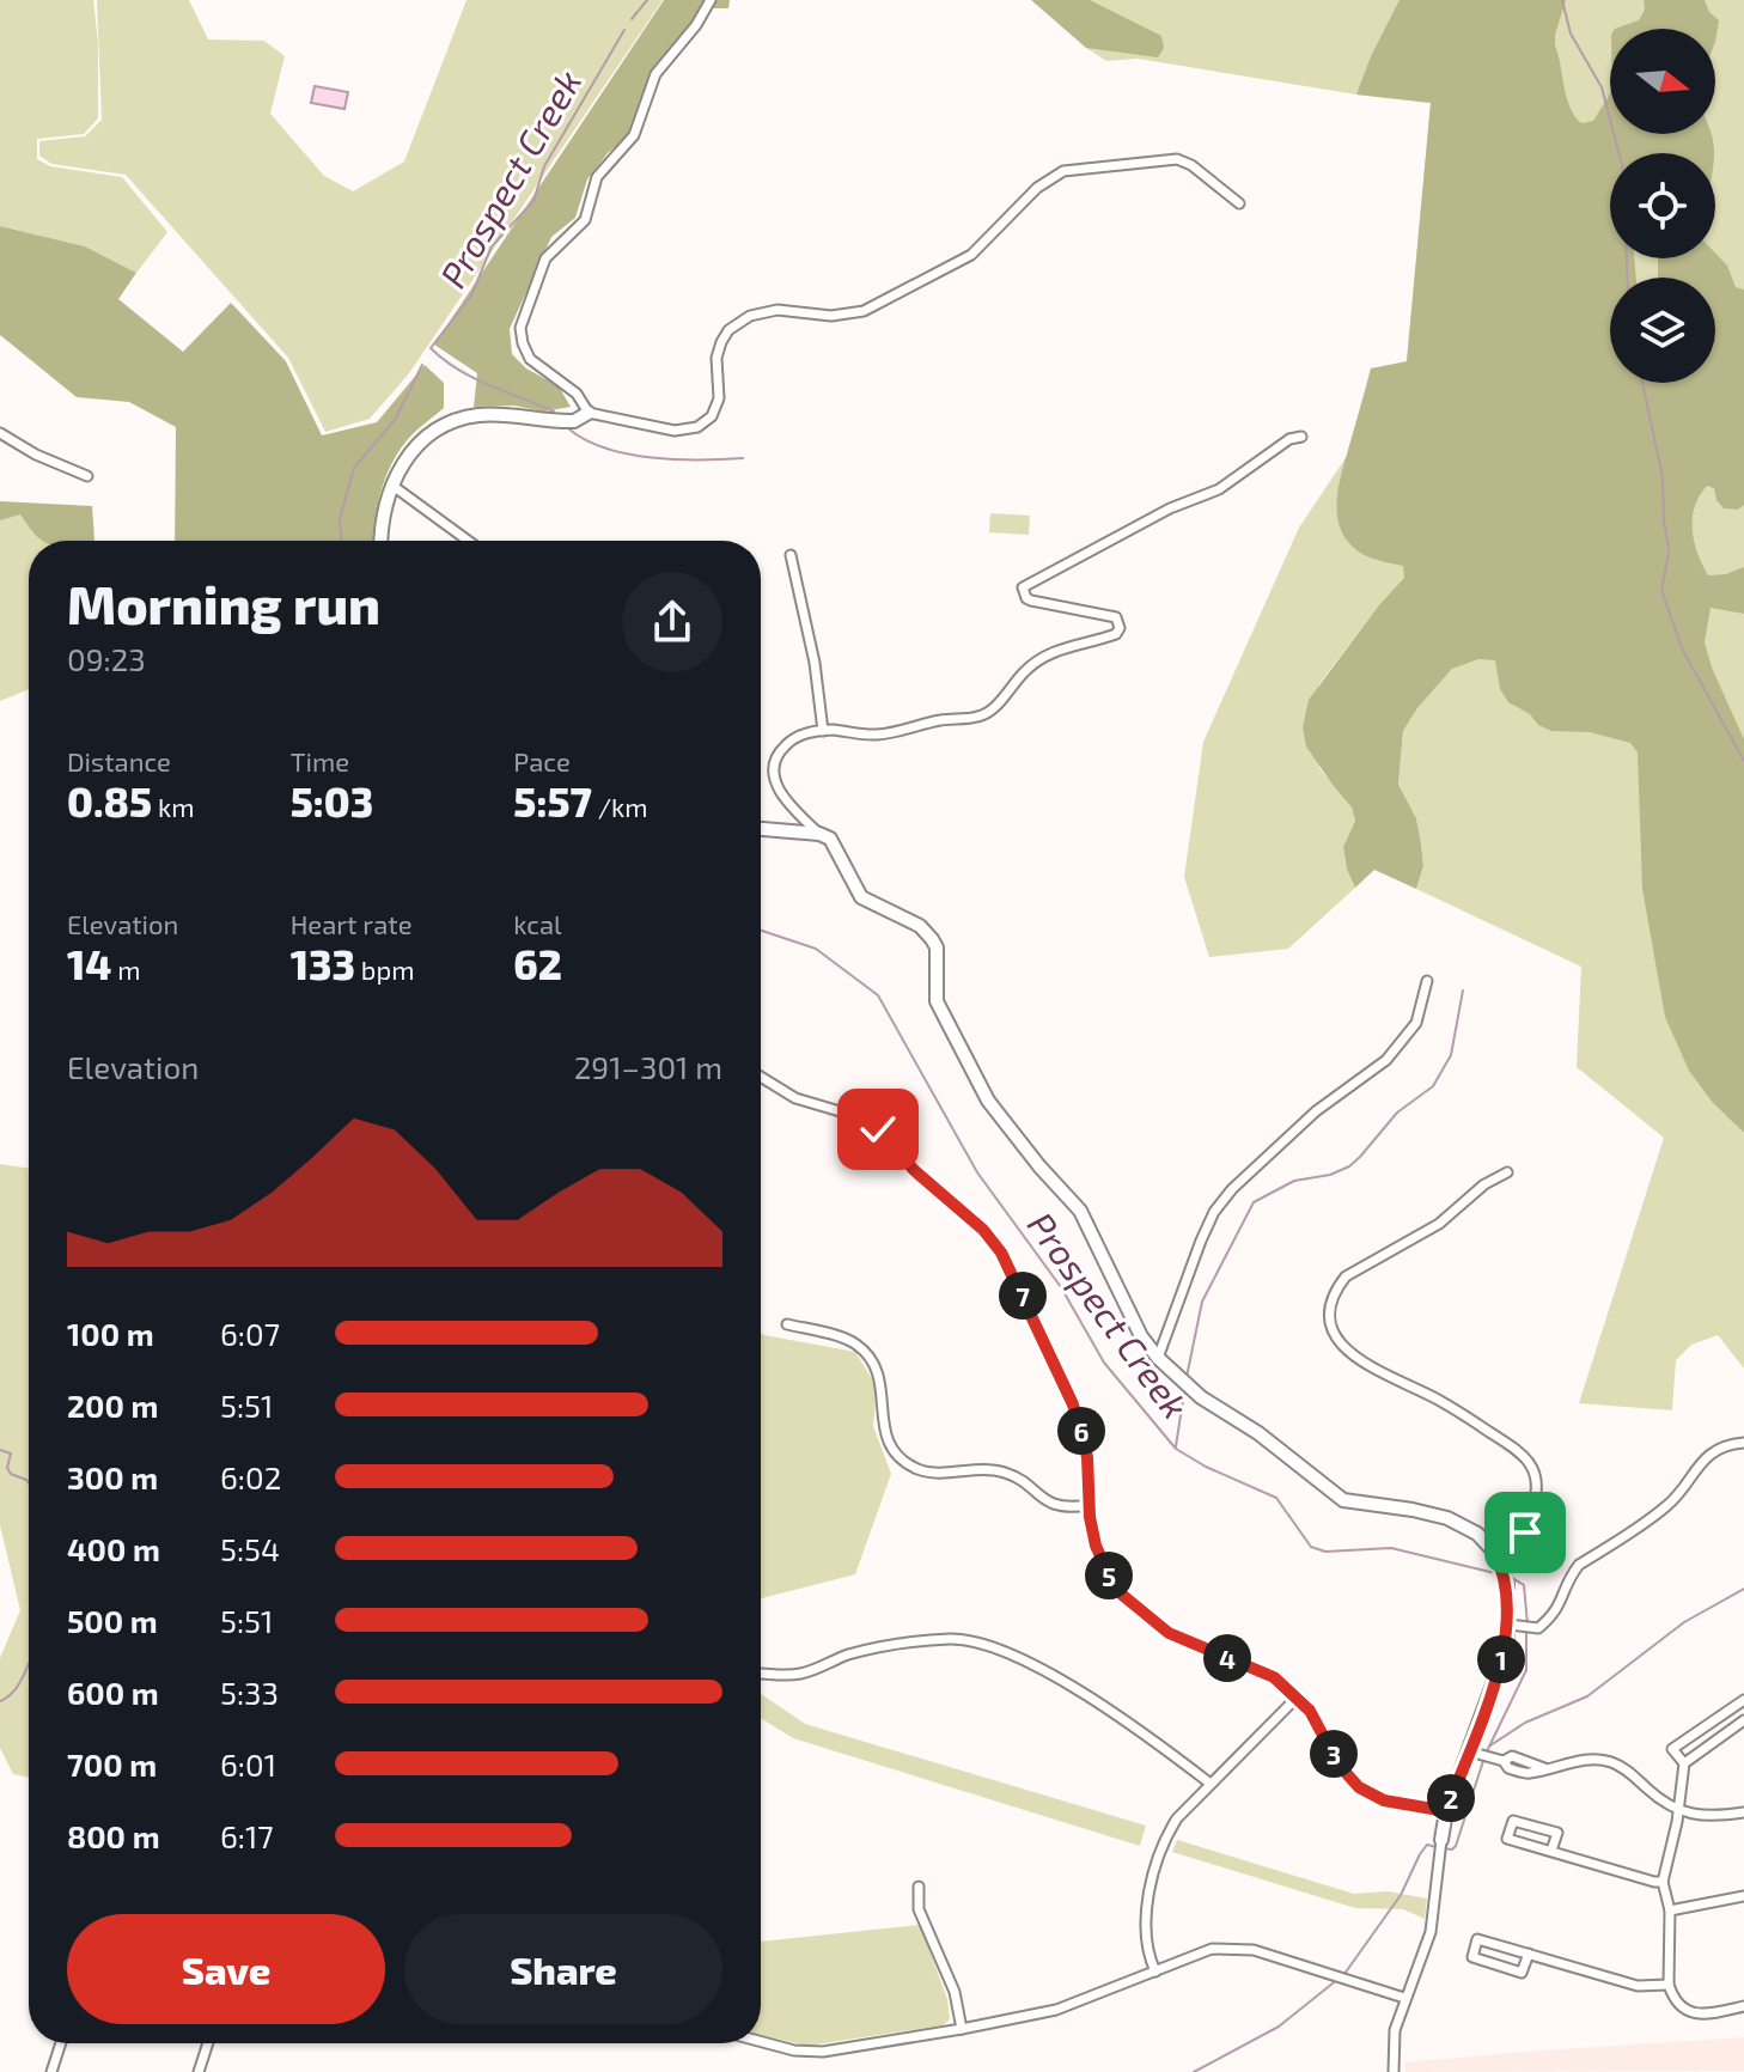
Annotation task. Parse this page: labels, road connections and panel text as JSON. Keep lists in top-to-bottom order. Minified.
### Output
{"water":["Prospect Creek"],"north":"right","page":{"heading":["Morning run","09:23"],"stats":[["Distance","0.85 km"],["Time","5:03"],["Pace","5:57 /km"],["Elevation","14 m"],["Heart rate","133 bpm"],["kcal","62"]],"chart":["Elevation","291–301 m"],"pins":["7","6","5","4","1","3","2"],"list":[{"name":"100 m","note":"6:07"},{"name":"200 m","note":"5:51"},{"name":"300 m","note":"6:02"},{"name":"400 m","note":"5:54"},{"name":"500 m","note":"5:51"},{"name":"600 m","note":"5:33"},{"name":"700 m","note":"6:01"},{"name":"800 m","note":"6:17"}],"buttons":["Save","Share"]}}
